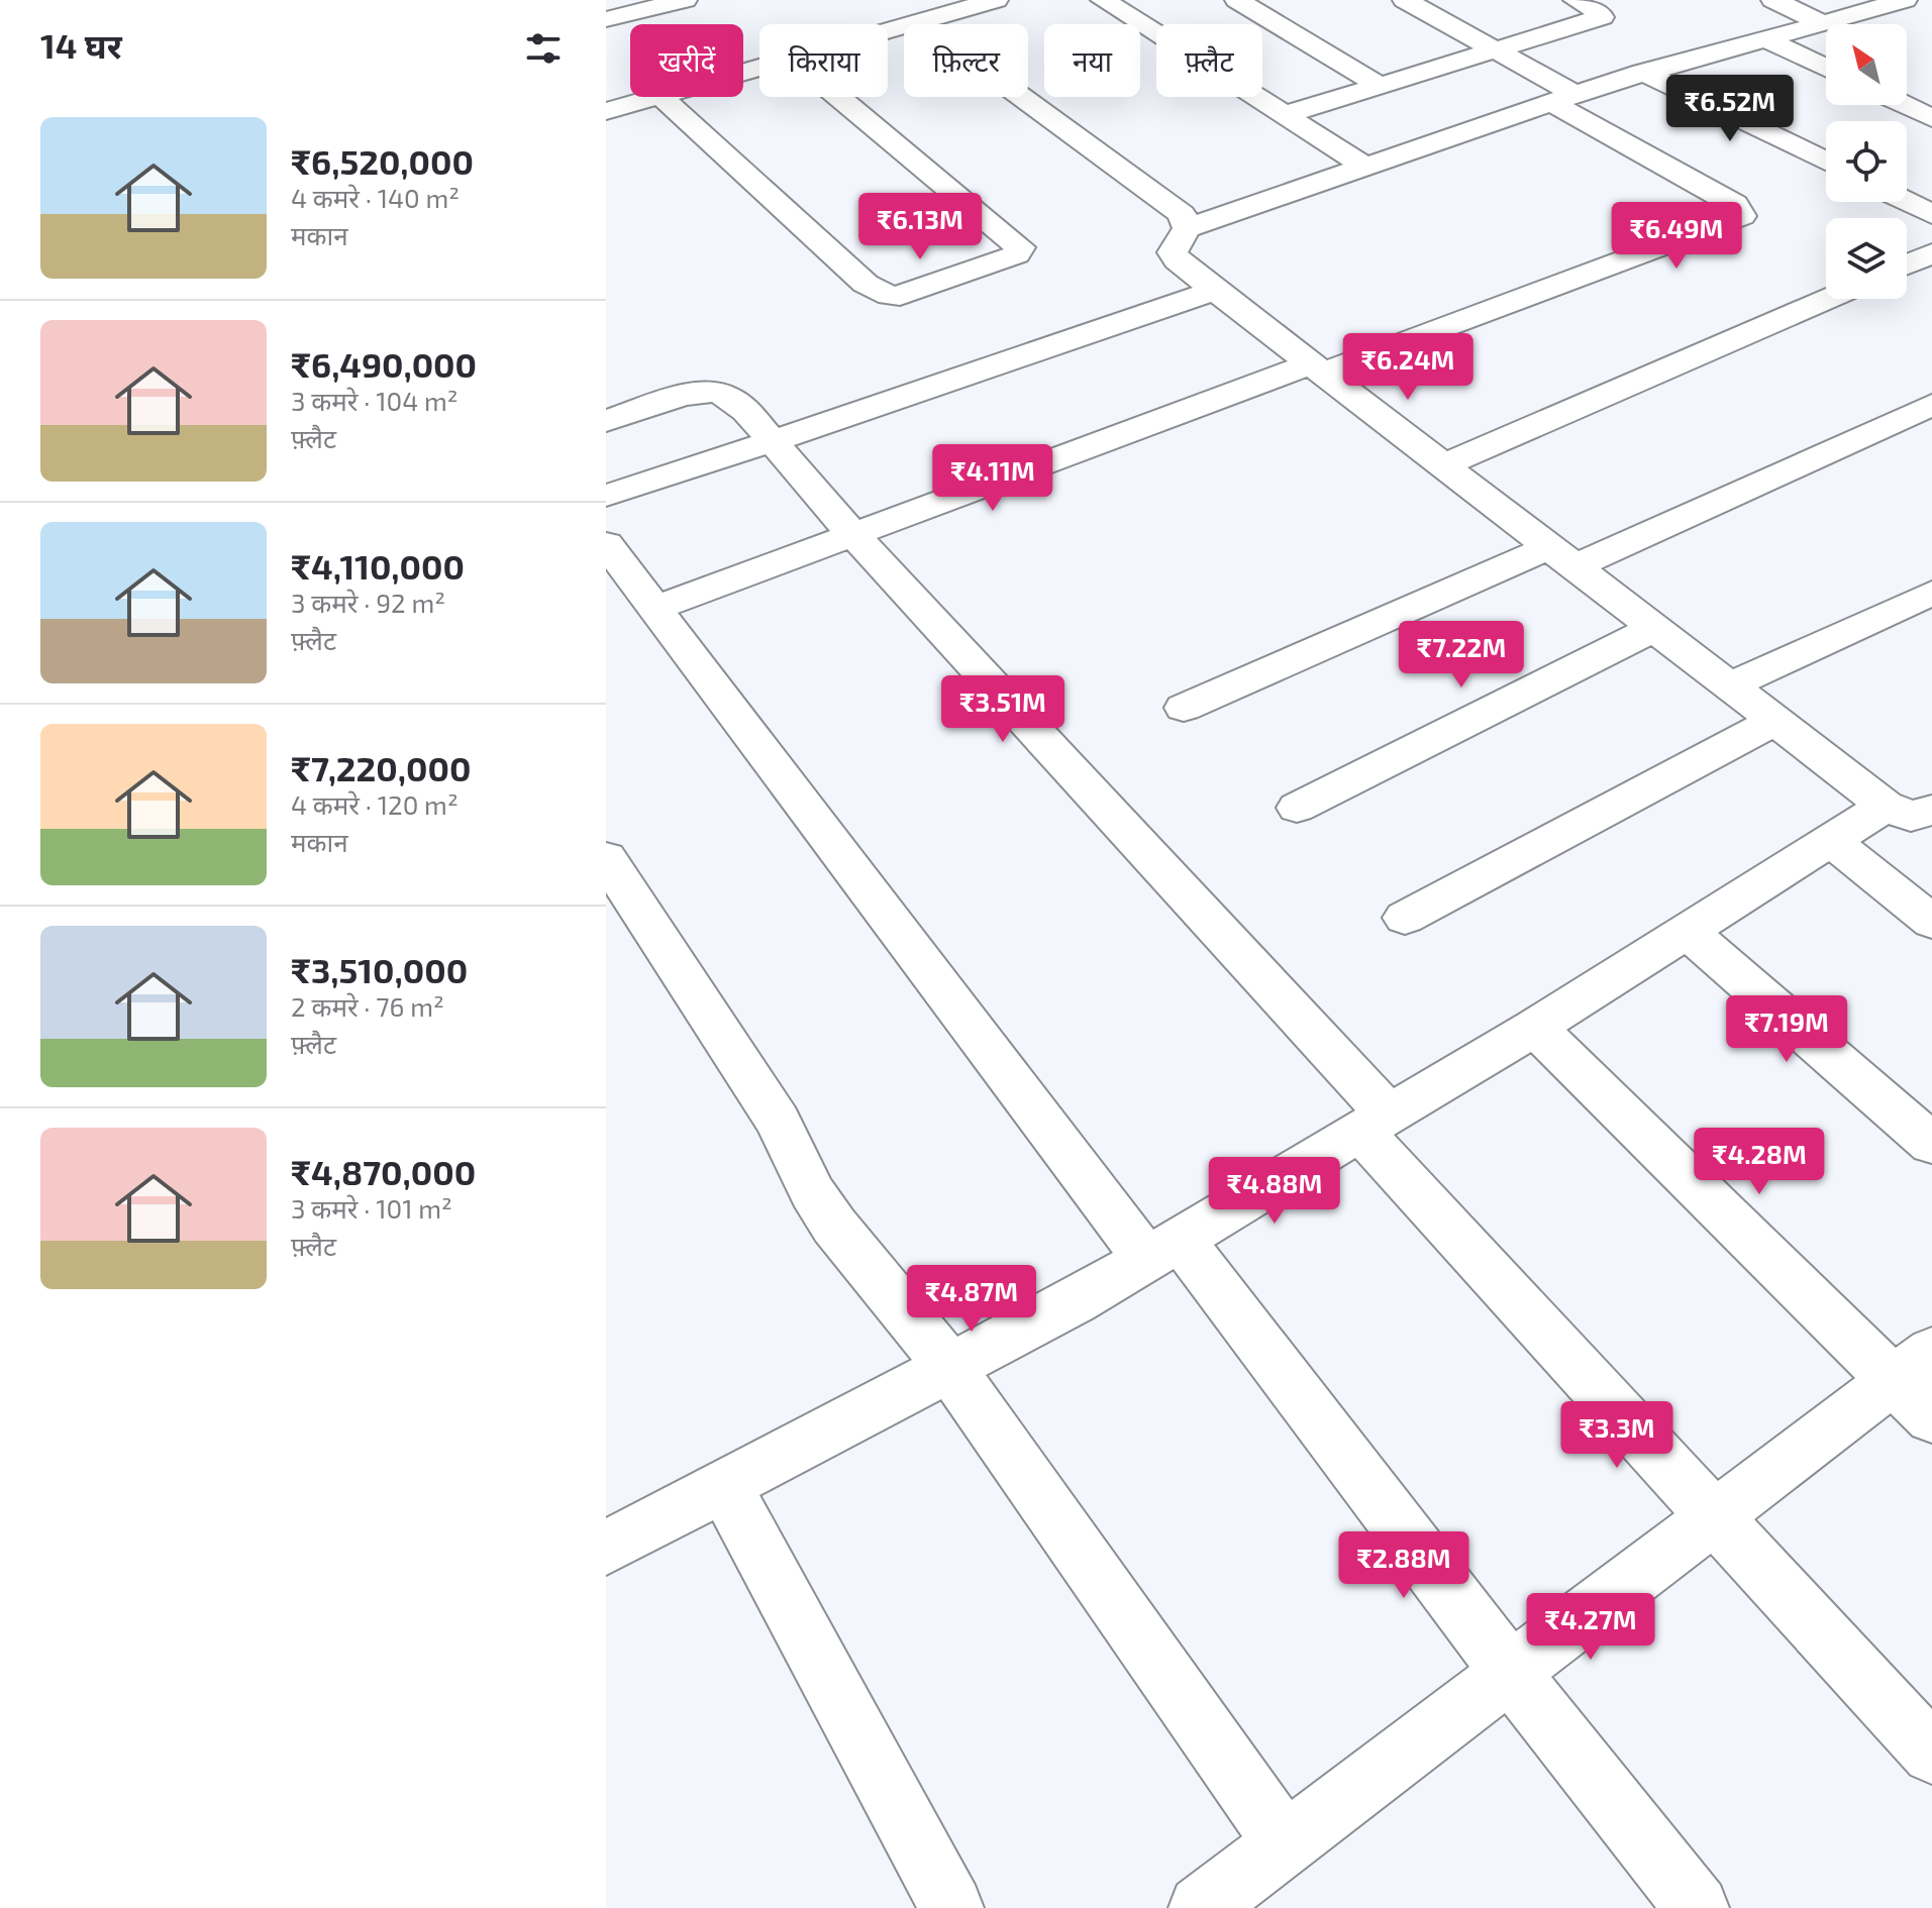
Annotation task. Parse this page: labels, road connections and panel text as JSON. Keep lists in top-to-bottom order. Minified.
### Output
{"north":"top left","page":{"heading":"14 घर","chip":["खरीदें","किराया","फ़िल्टर","नया","फ़्लैट"],"price":["₹6.52M","₹6.13M","₹6.49M","₹6.24M","₹4.11M","₹7.22M","₹3.51M","₹7.19M","₹4.28M","₹4.88M","₹4.87M","₹3.3M","₹2.88M","₹4.27M"],"list":[{"name":"₹6,520,000","note":"4 कमरे · 140 m² · मकान"},{"name":"₹6,490,000","note":"3 कमरे · 104 m² · फ़्लैट"},{"name":"₹4,110,000","note":"3 कमरे · 92 m² · फ़्लैट"},{"name":"₹7,220,000","note":"4 कमरे · 120 m² · मकान"},{"name":"₹3,510,000","note":"2 कमरे · 76 m² · फ़्लैट"},{"name":"₹4,870,000","note":"3 कमरे · 101 m² · फ़्लैट"}]}}
